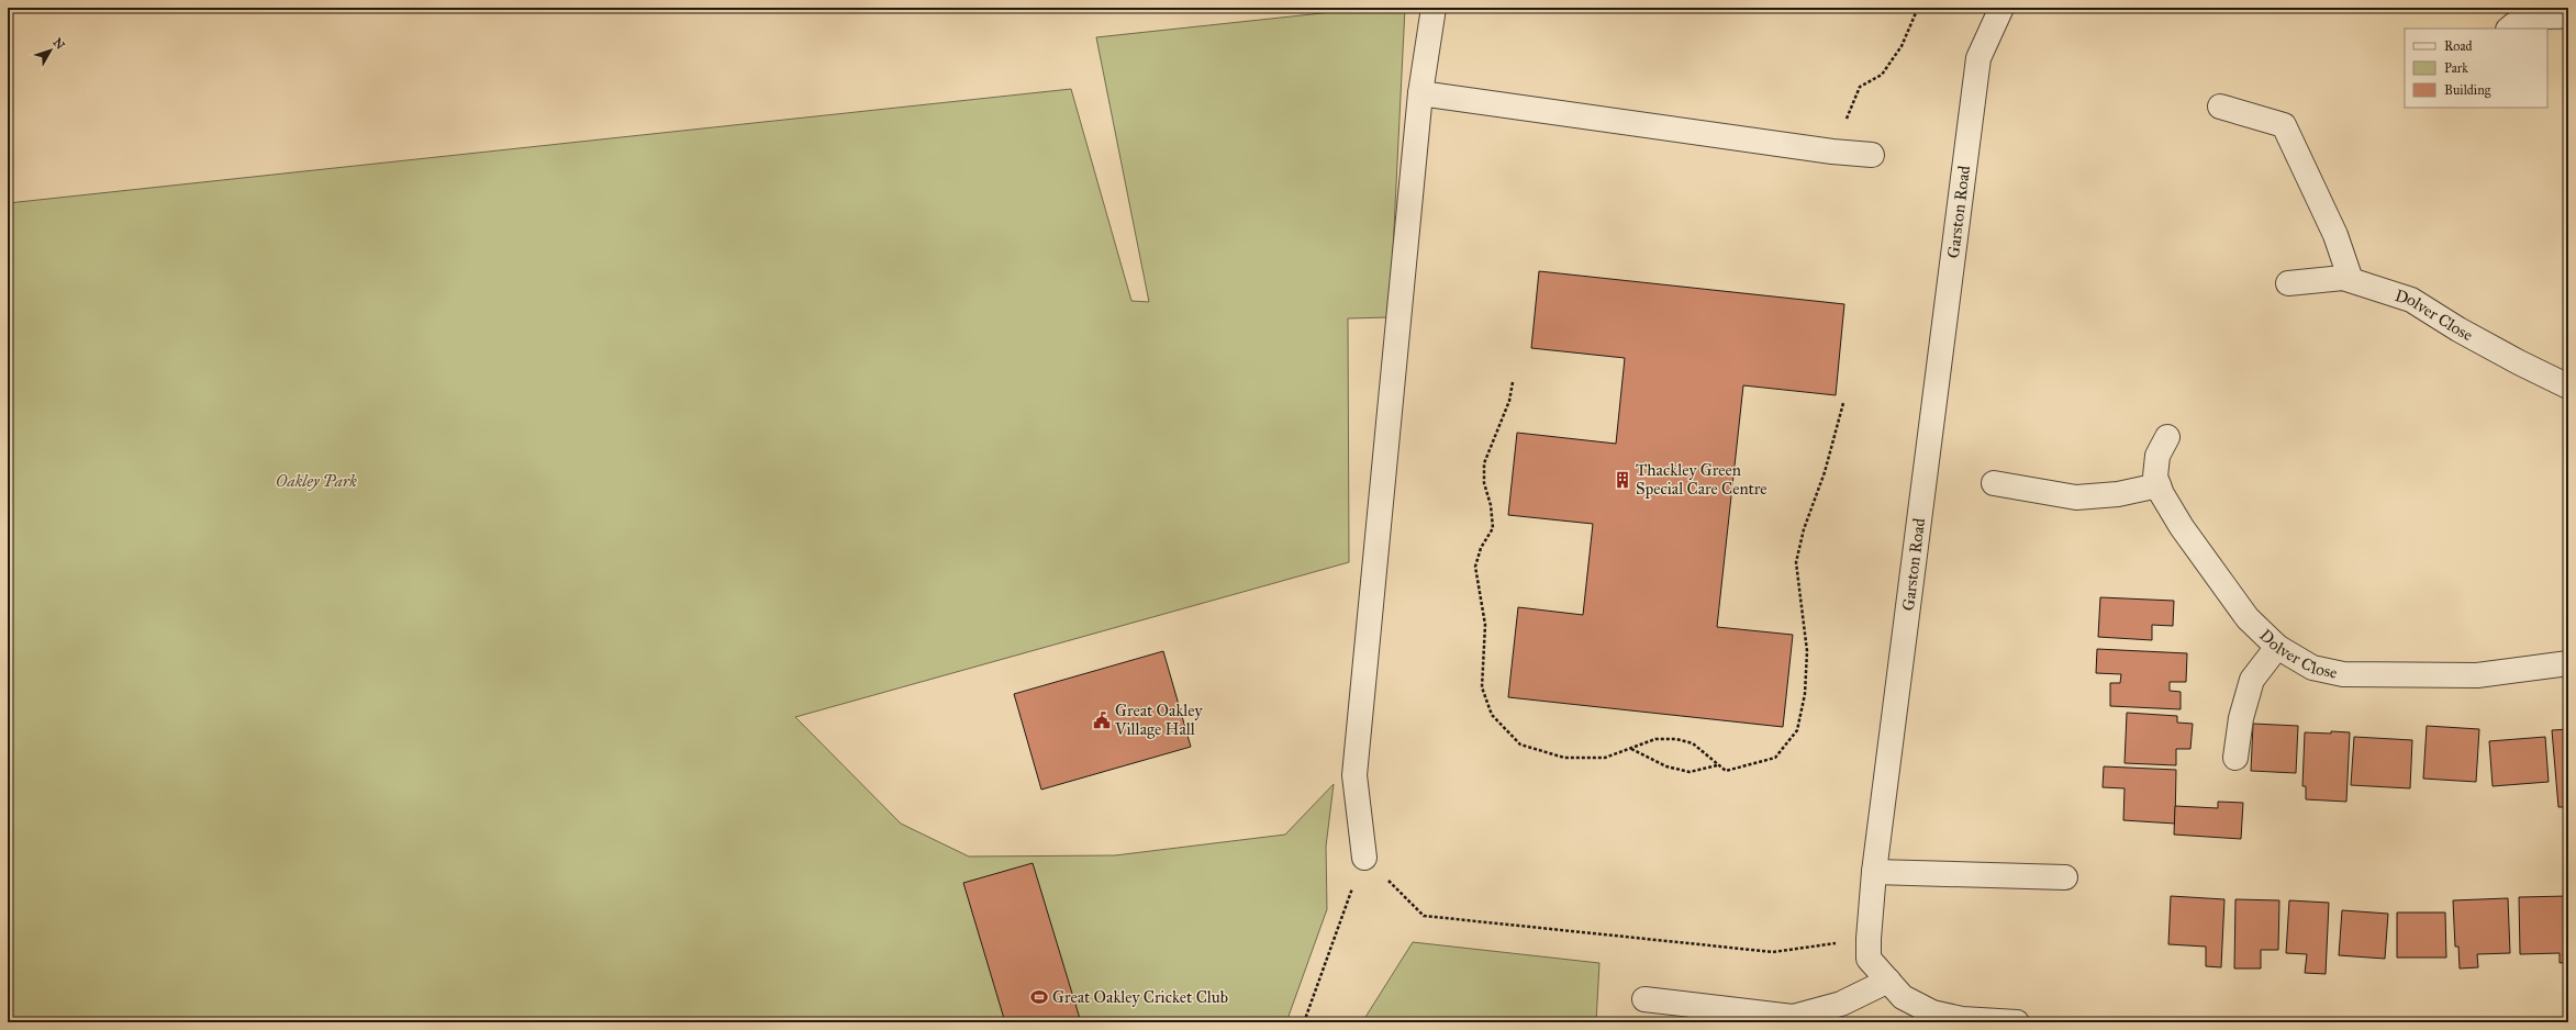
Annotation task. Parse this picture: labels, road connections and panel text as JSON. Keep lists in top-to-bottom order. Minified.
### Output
{"streets":{"street":["Garston Road","Dolver Close"]},"parks":["Oakley Park"],"places":{"building":["Thackley Green Special Care Centre"],"public building":["Great Oakley Village Hall"],"sports":["Great Oakley Cricket Club"]},"legend":["Road","Park","Building"],"north":"top right"}
